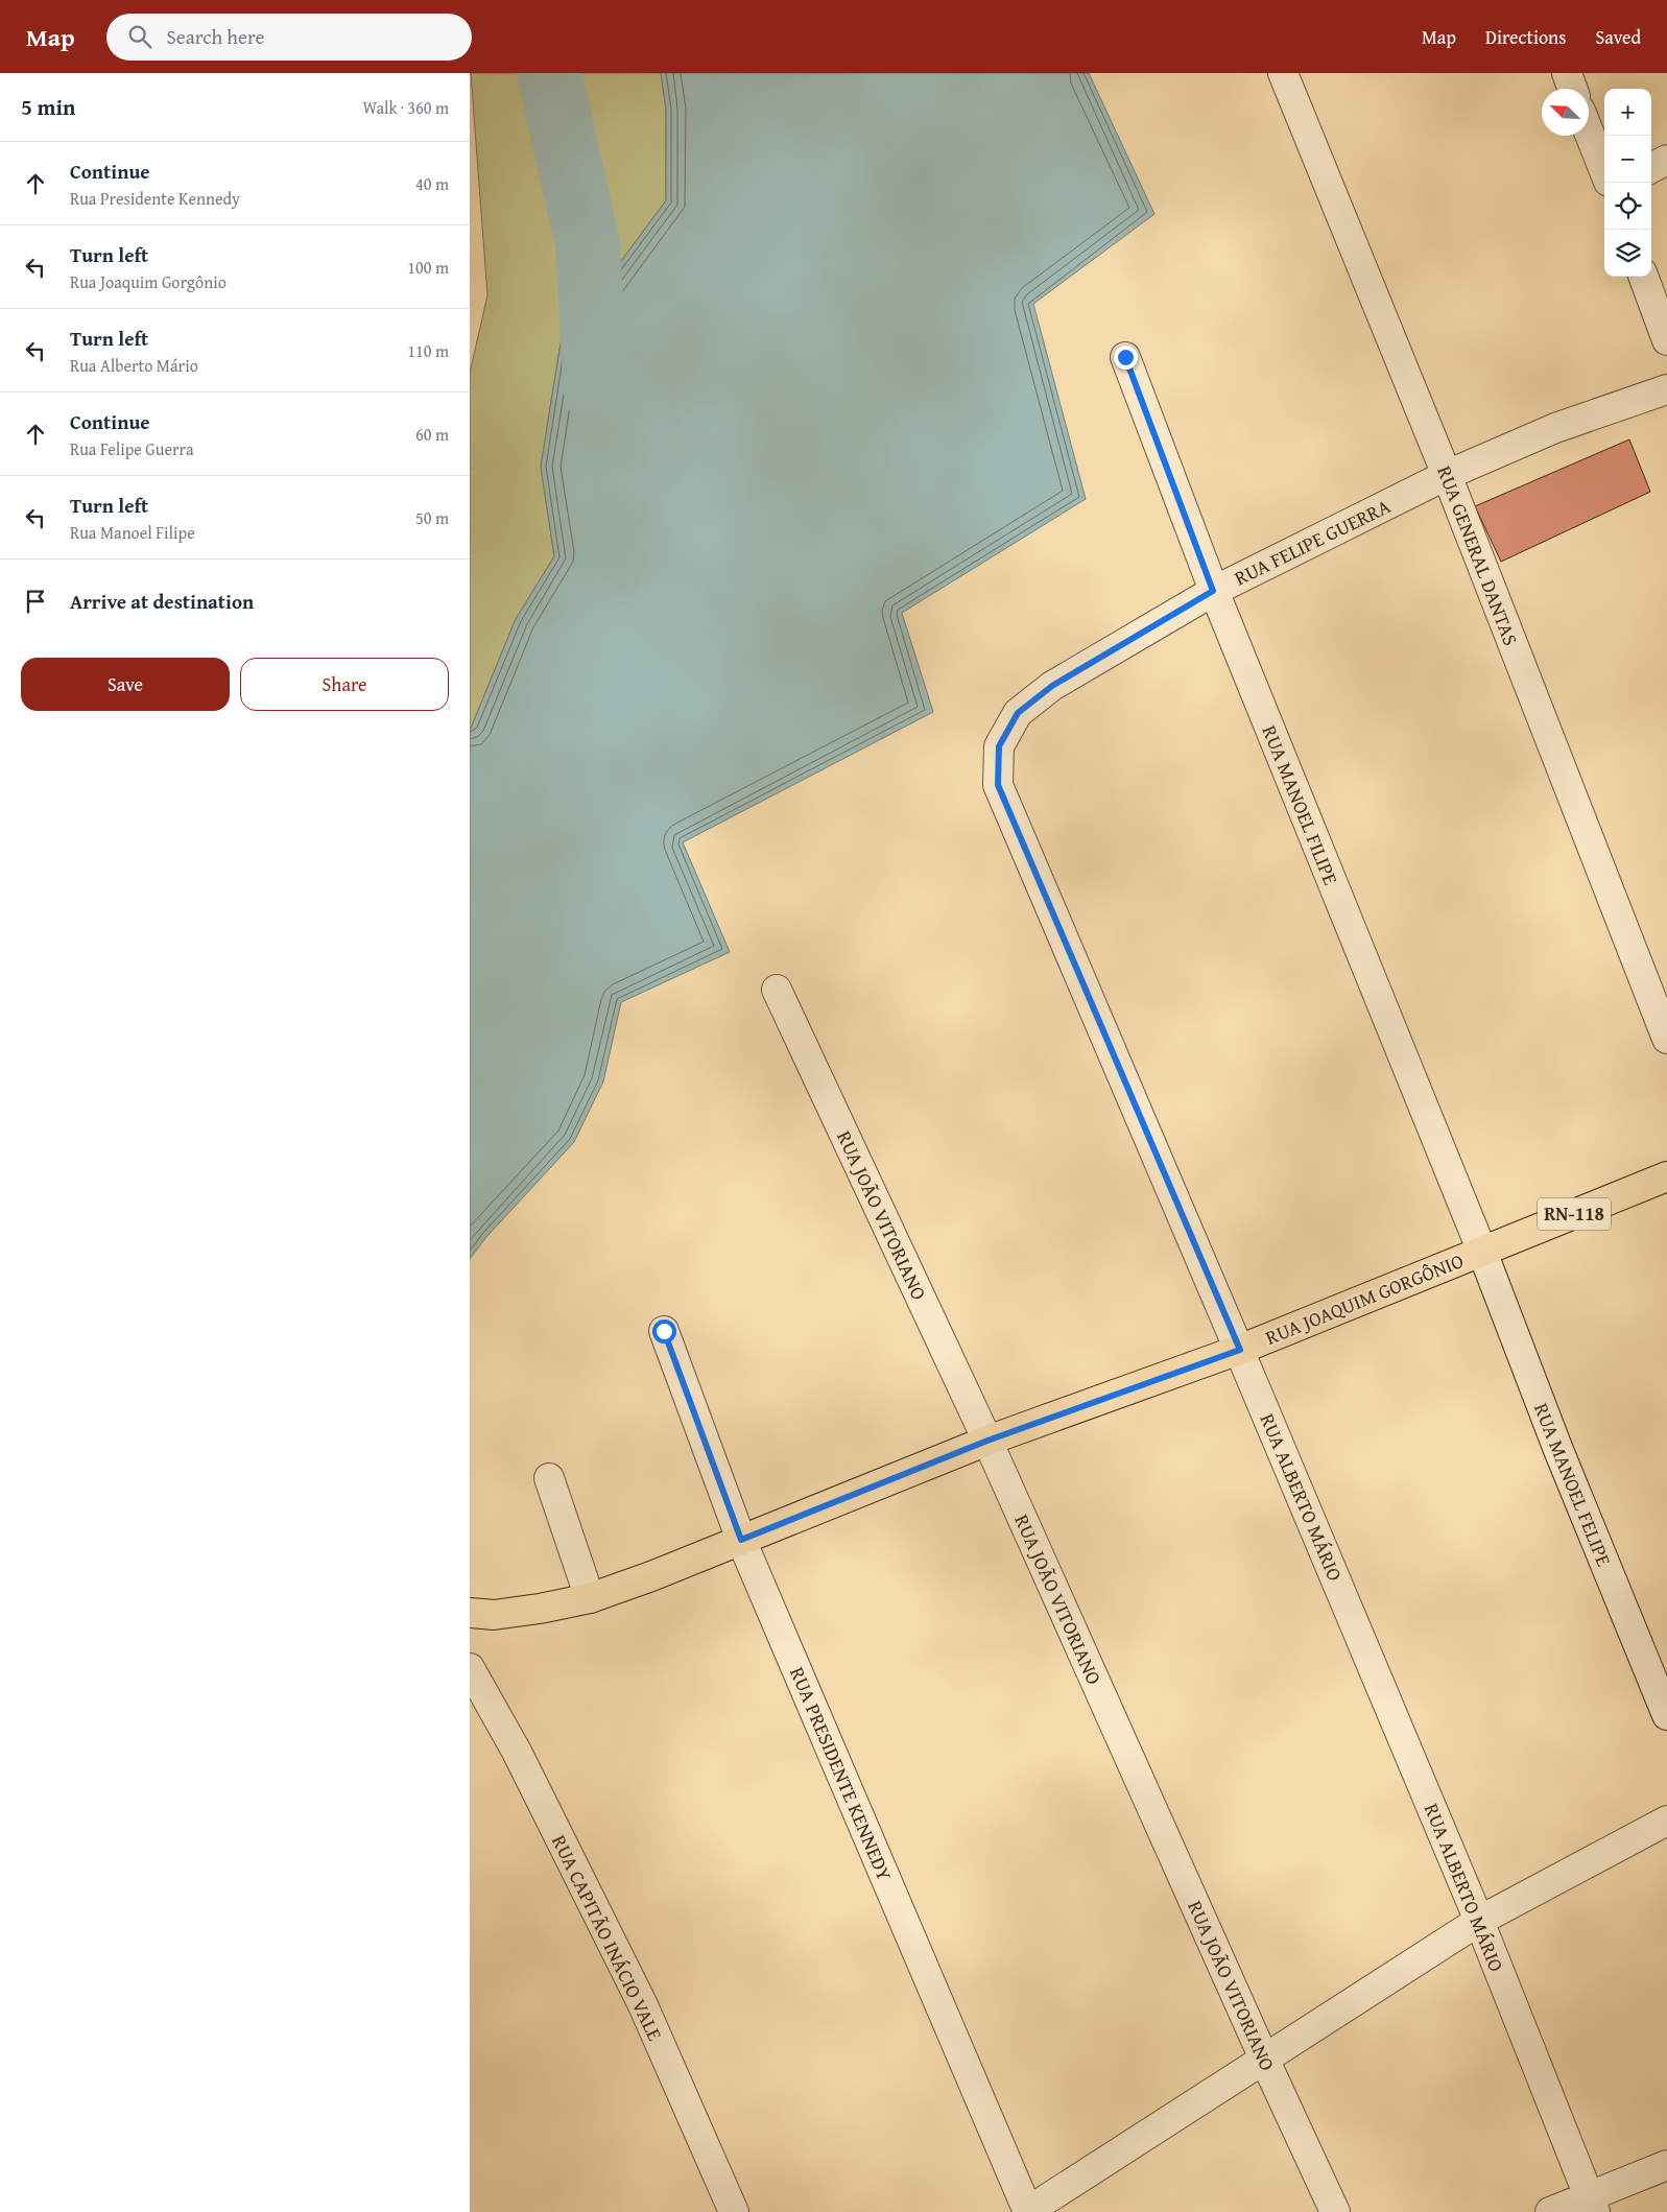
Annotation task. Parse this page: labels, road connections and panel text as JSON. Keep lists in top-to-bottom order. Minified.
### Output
{"streets":{"main road":["RN-118","RUA JOAQUIM GORGÔNIO"],"street":["RUA FELIPE GUERRA","RUA GENERAL DANTAS","RUA MANOEL FILIPE","RUA JOÃO VITORIANO","RUA MANOEL FELIPE","RUA ALBERTO MÁRIO","RUA PRESIDENTE KENNEDY","RUA CAPITÃO INÁCIO VALE"]},"crossings":[["RUA FELIPE GUERRA","RUA GENERAL DANTAS"],["RUA FELIPE GUERRA","RUA MANOEL FILIPE"],["RUA FELIPE GUERRA","RUA ALBERTO MÁRIO"],["RUA MANOEL FILIPE","RUA JOAQUIM GORGÔNIO"],["RUA MANOEL FILIPE","RUA MANOEL FELIPE"],["RUA JOÃO VITORIANO","RUA JOAQUIM GORGÔNIO"],["RUA JOAQUIM GORGÔNIO","RUA MANOEL FELIPE"],["RUA JOAQUIM GORGÔNIO","RUA ALBERTO MÁRIO"],["RUA JOAQUIM GORGÔNIO","RUA PRESIDENTE KENNEDY"]],"north":"top left","page":{"header":"Map","search":"Search here","nav":["Map","Directions","Saved"],"heading":["5 min","Walk · 360 m"],"map_buttons":["+","−"],"list":[["Continue","Rua Presidente Kennedy","40 m"],["Turn left","Rua Joaquim Gorgônio","100 m"],["Turn left","Rua Alberto Mário","110 m"],["Continue","Rua Felipe Guerra","60 m"],["Turn left","Rua Manoel Filipe","50 m"],"Arrive at destination"],"buttons":["Save","Share"]}}
